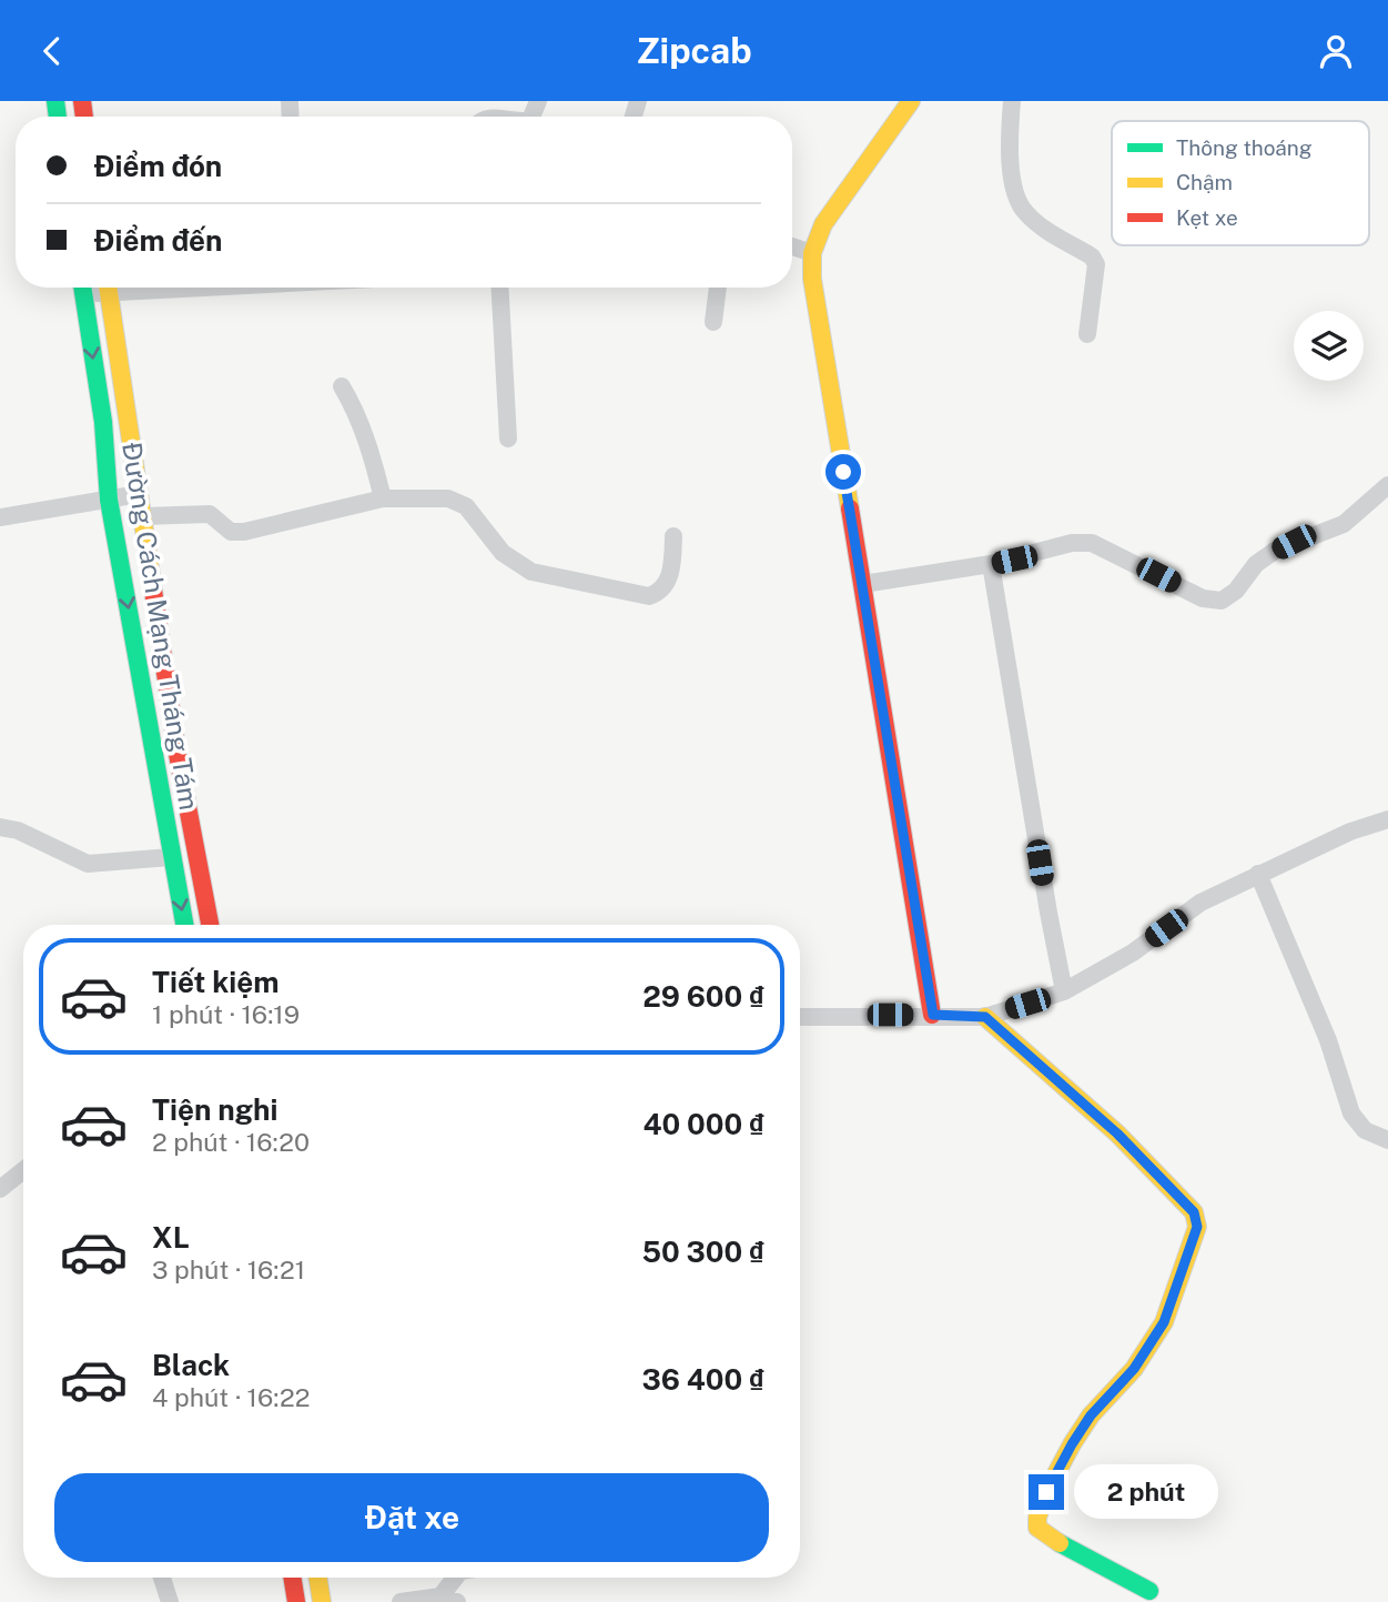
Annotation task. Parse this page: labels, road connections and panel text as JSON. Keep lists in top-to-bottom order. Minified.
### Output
{"streets":{"street":["Đường Cách Mạng Tháng Tám"]},"legend":["Thông thoáng","Chậm","Kẹt xe"],"page":{"header":"Zipcab","banner":["Điểm đón","Điểm đến"],"list":[{"name":"Tiết kiệm","note":"1 phút · 16:19","value":"29 600 ₫"},{"name":"Tiện nghi","note":"2 phút · 16:20","value":"40 000 ₫"},{"name":"XL","note":"3 phút · 16:21","value":"50 300 ₫"},{"name":"Black","note":"4 phút · 16:22","value":"36 400 ₫"}],"buttons":"Đặt xe","bubble":"2 phút"}}
